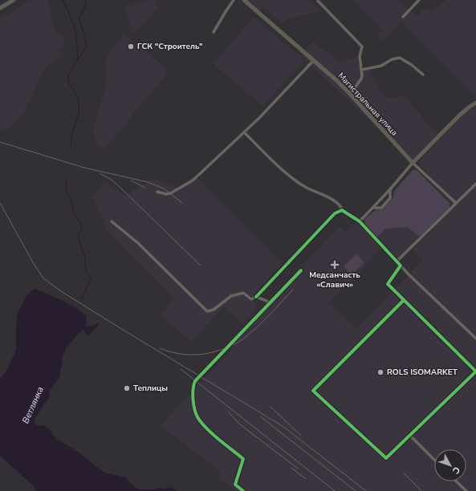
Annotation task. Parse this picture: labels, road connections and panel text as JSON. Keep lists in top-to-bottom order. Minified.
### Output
{"streets":{"main road":["Магистральная улица"]},"water":["Ветлянка"],"places":{"other":["ГСК \"Строитель\"","ROLS ISOMARKET","Теплицы"],"health":["Медсанчасть «Славич»"]},"north":"bottom right"}
